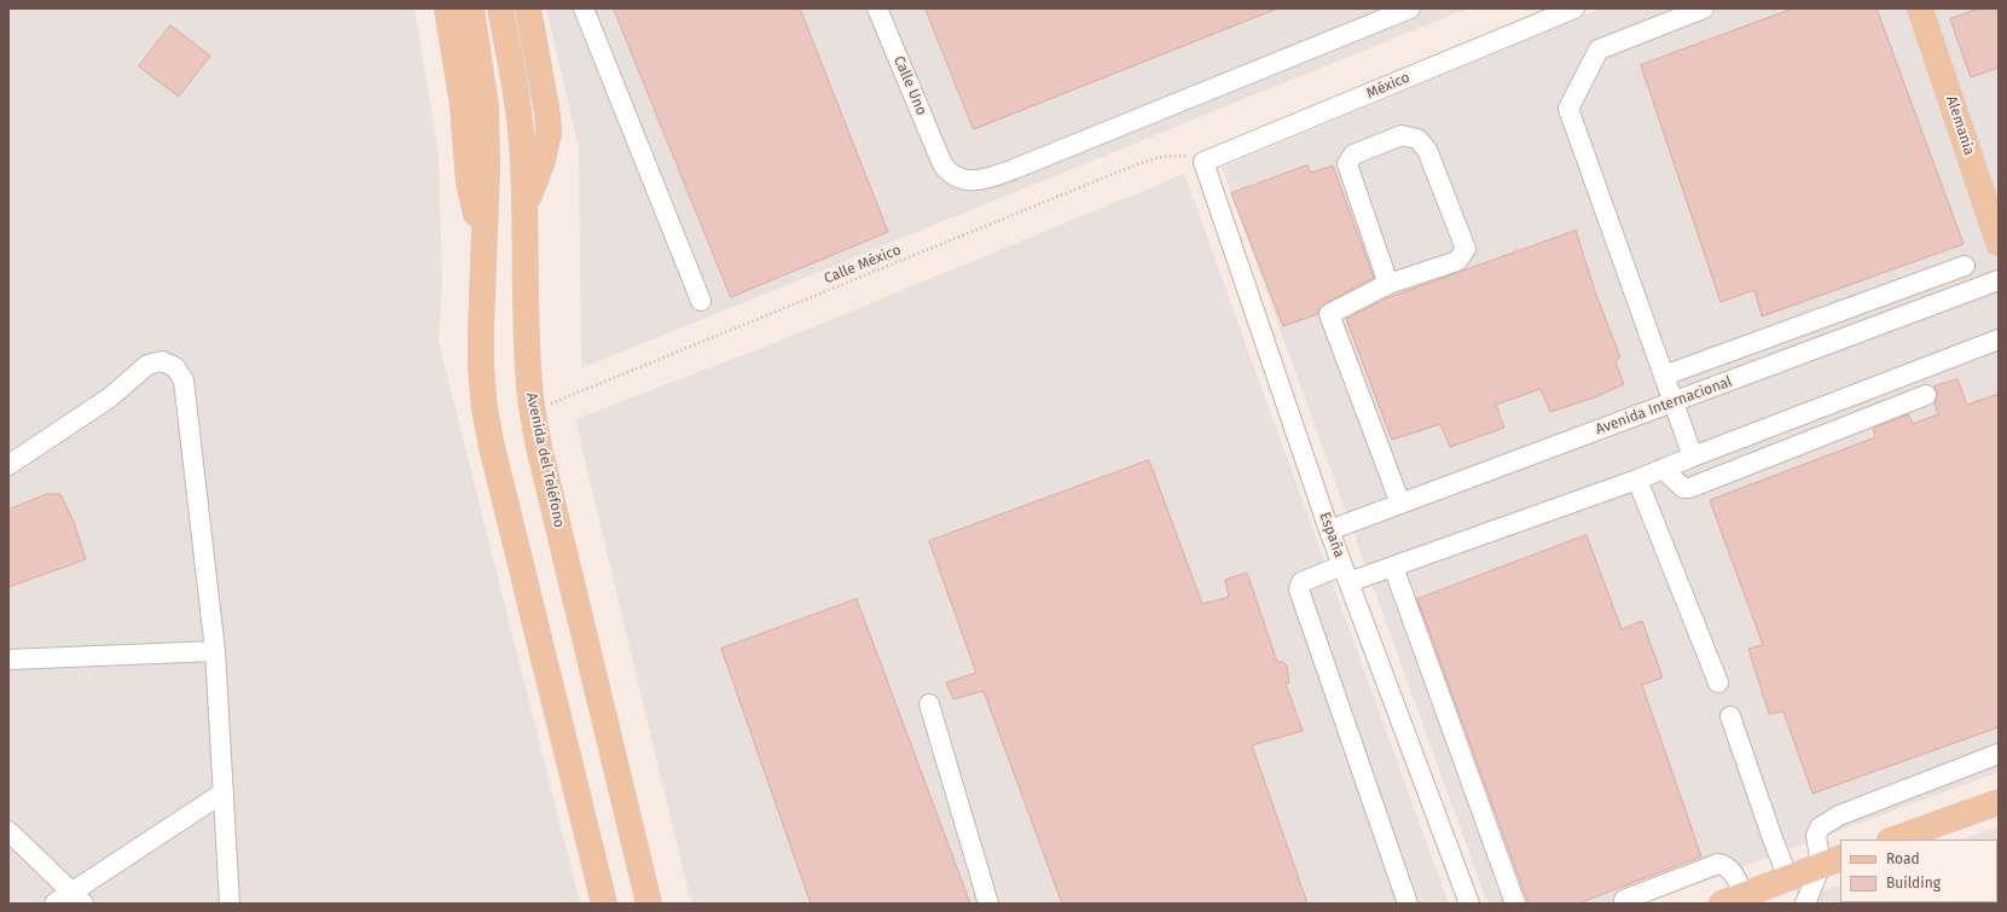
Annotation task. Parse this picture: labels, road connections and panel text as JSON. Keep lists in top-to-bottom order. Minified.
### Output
{"streets":{"main road":["Alemania","Avenida del Teléfono"],"street":["Calle Uno","México","Avenida Internacional","España"],"path":["Calle México"]},"crossings":[["México","Calle México"],["México","España"],["Calle México","Avenida del Teléfono"],["Calle México","España"],["Avenida Internacional","España"]],"legend":["Road","Building"]}
